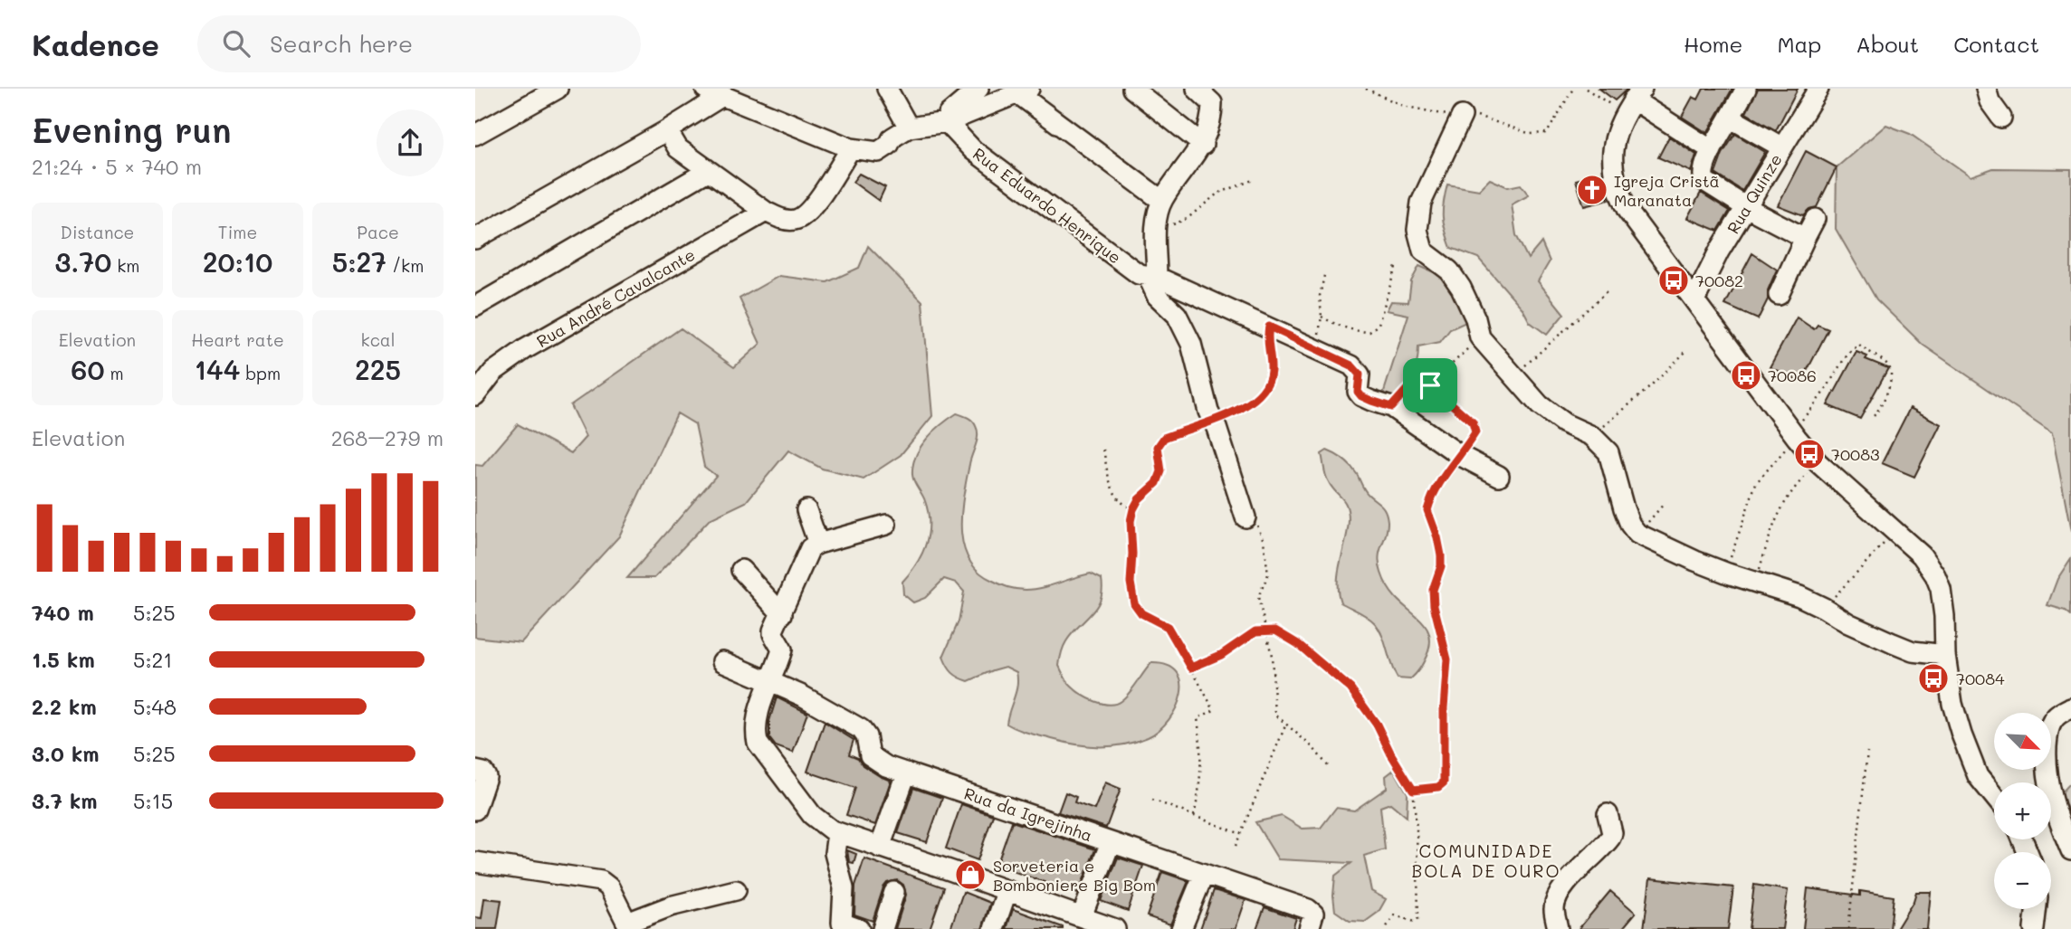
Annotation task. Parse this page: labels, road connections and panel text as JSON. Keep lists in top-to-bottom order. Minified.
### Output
{"streets":{"street":["Rua Quinze","Rua Eduardo Henrique","Rua André Cavalcante","Rua da Igrejinha"]},"districts":["COMUNIDADE BOLA DE OURO"],"places":{"church":["Igreja Cristã Maranata"],"bus stop":["70082","70086","70083","70084"],"shop":["Sorveteria e Bomboniere Big Bom"]},"north":"bottom right","page":{"header":"Kadence","search":"Search here","nav":["Home","Map","About","Contact"],"heading":["Evening run","21:24 · 5 × 740 m"],"stats":[["Distance","3.70 km"],["Time","20:10"],["Pace","5:27 /km"],["Elevation","60 m"],["Heart rate","144 bpm"],["kcal","225"]],"chart":["Elevation","268–279 m"],"list":[{"name":"740 m","note":"5:25"},{"name":"1.5 km","note":"5:21"},{"name":"2.2 km","note":"5:48"},{"name":"3.0 km","note":"5:25"},{"name":"3.7 km","note":"5:15"}],"map_buttons":["+","−"]}}
